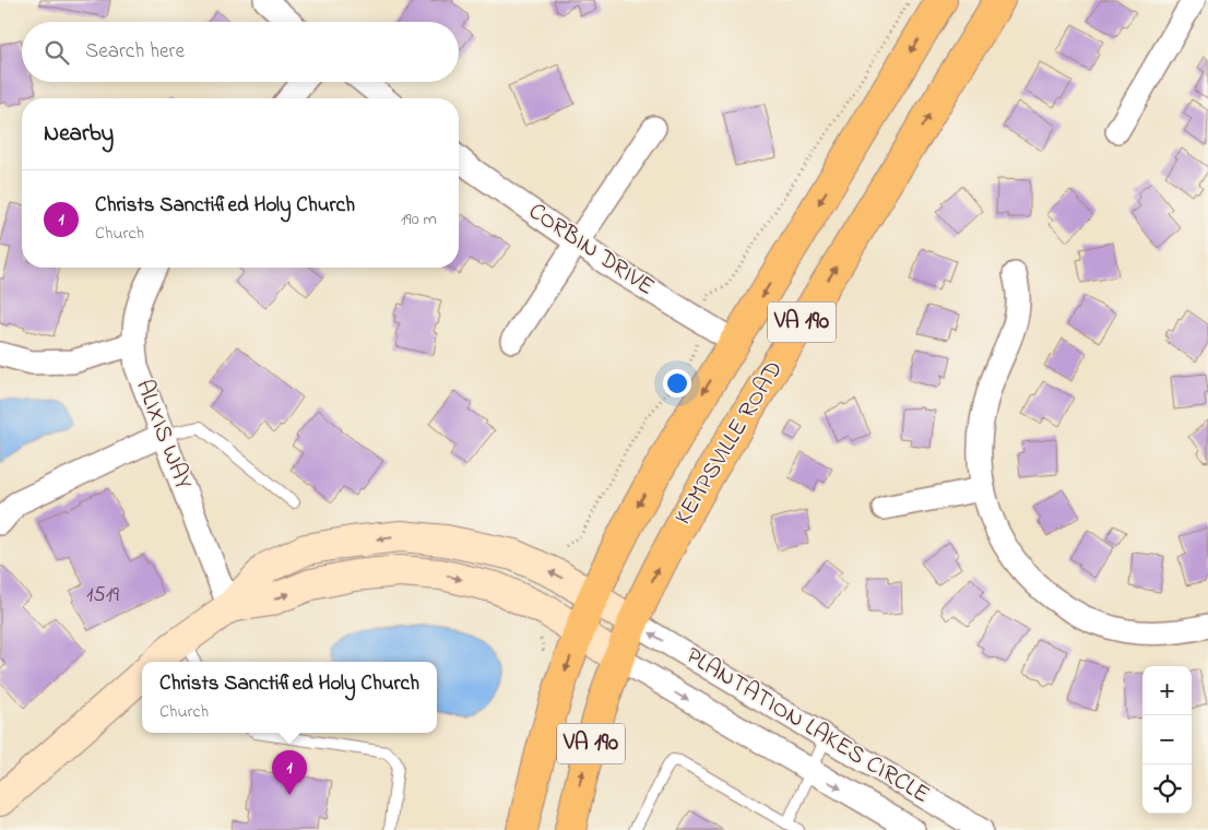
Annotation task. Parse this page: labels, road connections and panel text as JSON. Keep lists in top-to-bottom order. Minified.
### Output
{"streets":{"main road":["VA 190","KEMPSVILLE ROAD"],"street":["CORBIN DRIVE","ALIXIS WAY","PLANTATION LAKES CIRCLE"]},"crossings":[["CORBIN DRIVE","KEMPSVILLE ROAD"],["KEMPSVILLE ROAD","PLANTATION LAKES CIRCLE"]],"house_numbers":["1519"],"page":{"search":"Search here","heading":"Nearby","list":[{"mark":"1","name":"Christs Sanctified Holy Church","note":"Church","value":"190 m"}],"popup":["Christs Sanctified Holy Church","Church"],"map_buttons":["+","−"],"pins":"1"}}
